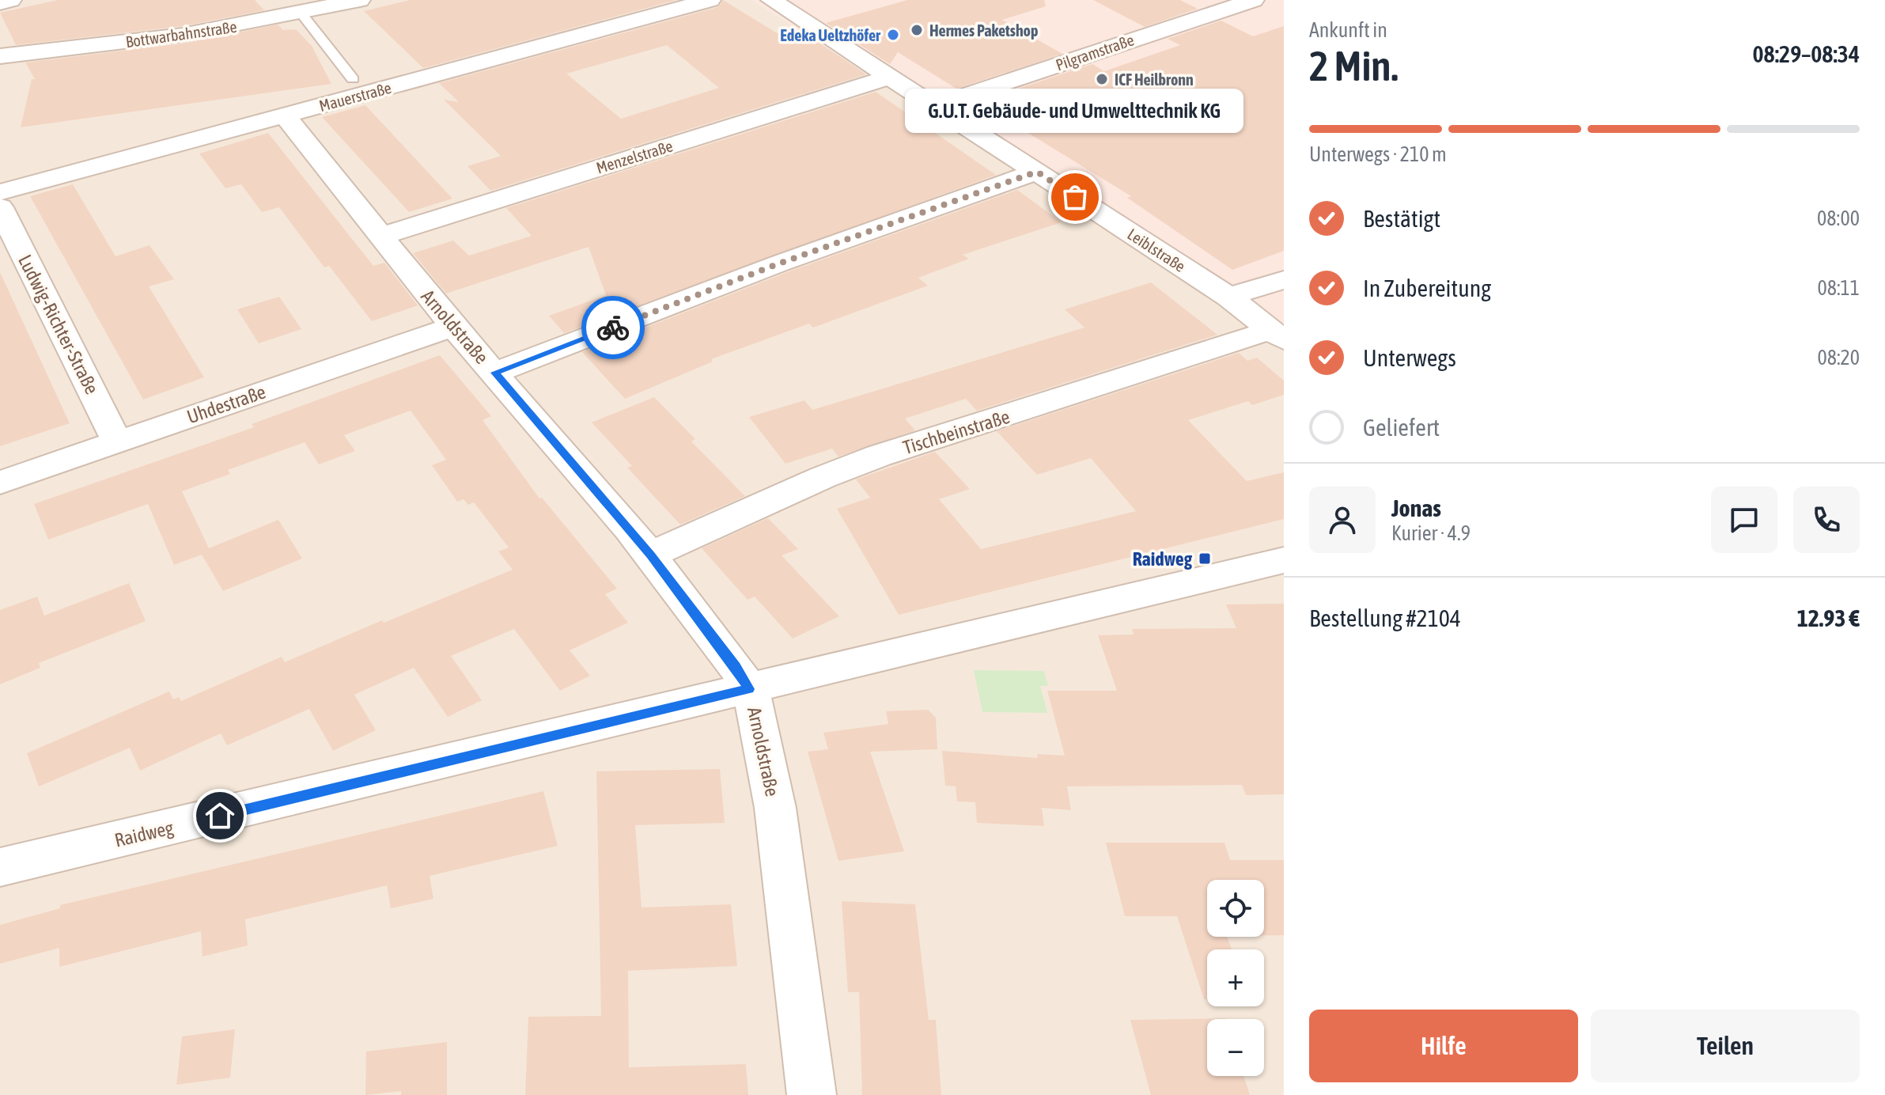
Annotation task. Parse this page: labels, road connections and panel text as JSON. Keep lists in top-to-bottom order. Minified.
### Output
{"streets":{"street":["Bottwarbahnstraße","Pilgramstraße","Mauerstraße","Menzelstraße","Leiblstraße","Ludwig-Richter-Straße","Arnoldstraße","Uhdestraße","Tischbeinstraße","Raidweg"]},"crossings":[["Pilgramstraße","Leiblstraße"],["Mauerstraße","Arnoldstraße"],["Menzelstraße","Leiblstraße"],["Menzelstraße","Arnoldstraße"],["Leiblstraße","Tischbeinstraße"],["Ludwig-Richter-Straße","Uhdestraße"],["Arnoldstraße","Uhdestraße"],["Arnoldstraße","Tischbeinstraße"],["Arnoldstraße","Raidweg"]],"places":{"other":["Hermes Paketshop","Edeka Ueltzhöfer","ICF Heilbronn","G.U.T. Gebäude- und Umwelttechnik KG"],"transit":["Raidweg"]},"page":{"heading":["2 Min.","Ankunft in","08:29–08:34"],"panel":["Jonas","Kurier · 4.9","Bestellung #2104","12.93 €"],"bubble":"G.U.T. Gebäude- und Umwelttechnik KG","bar":"Unterwegs · 210 m","list":[["Bestätigt","08:00"],["In Zubereitung","08:11"],["Unterwegs","08:20"],"Geliefert"],"map_buttons":["+","−"],"buttons":["Hilfe","Teilen"]}}
